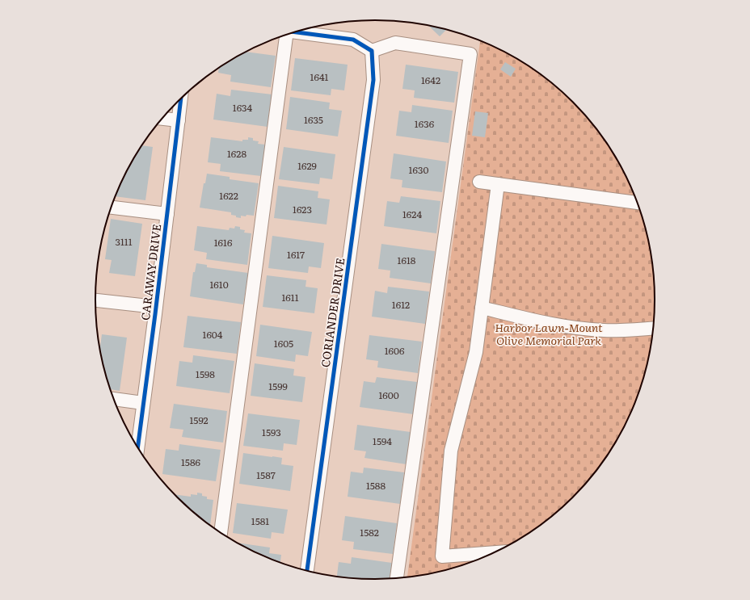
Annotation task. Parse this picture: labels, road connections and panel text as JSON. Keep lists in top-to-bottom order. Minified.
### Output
{"streets":{"street":["CARAWAY DRIVE","CORIANDER DRIVE"]},"parks":["Harbor Lawn-Mount Olive Memorial Park"],"house_numbers":["1641","1642","1634","1635","1636","1628","1629","1630","1622","1623","1624","3111","1616","1617","1618","1610","1611","1612","1604","1605","1606","1598","1599","1600","1592","1593","1594","1586","1587","1588","1581","1582"]}
